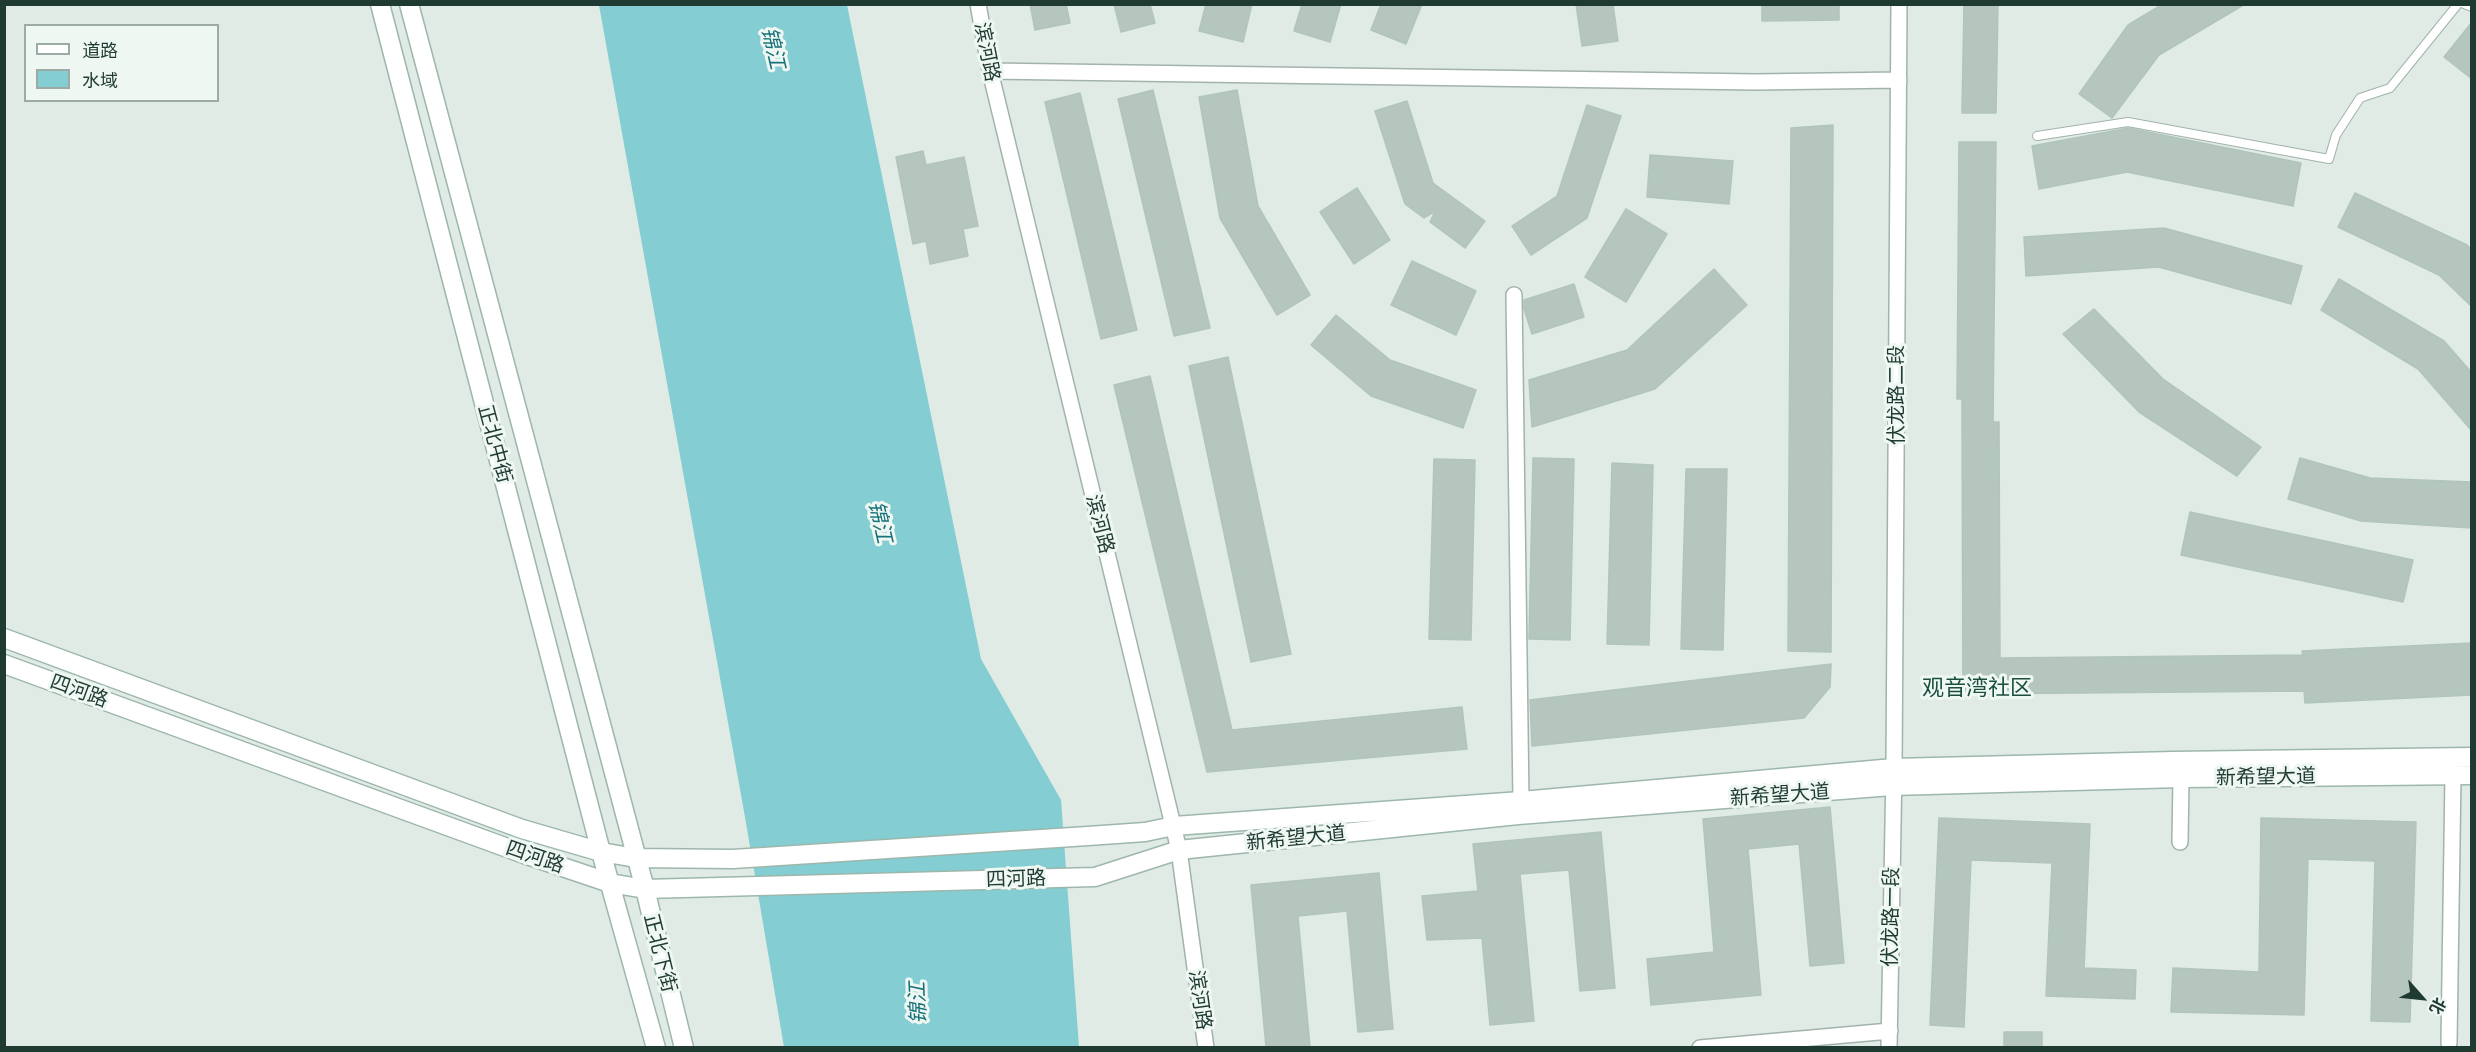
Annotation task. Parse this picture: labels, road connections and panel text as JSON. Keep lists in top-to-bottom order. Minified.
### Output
{"streets":{"street":["滨河路","伏龙路二段","正北中街","四河路","新希望大道","伏龙路一段","正北下街"]},"crossings":[["滨河路","四河路"],["滨河路","新希望大道"],["伏龙路二段","四河路"],["伏龙路二段","新希望大道"],["伏龙路二段","伏龙路一段"],["正北中街","四河路"],["正北中街","正北下街"],["四河路","新希望大道"],["四河路","正北下街"],["新希望大道","伏龙路一段"]],"districts":["观音湾社区"],"water":["锦江"],"legend":["道路","水域"],"north":"bottom right"}
